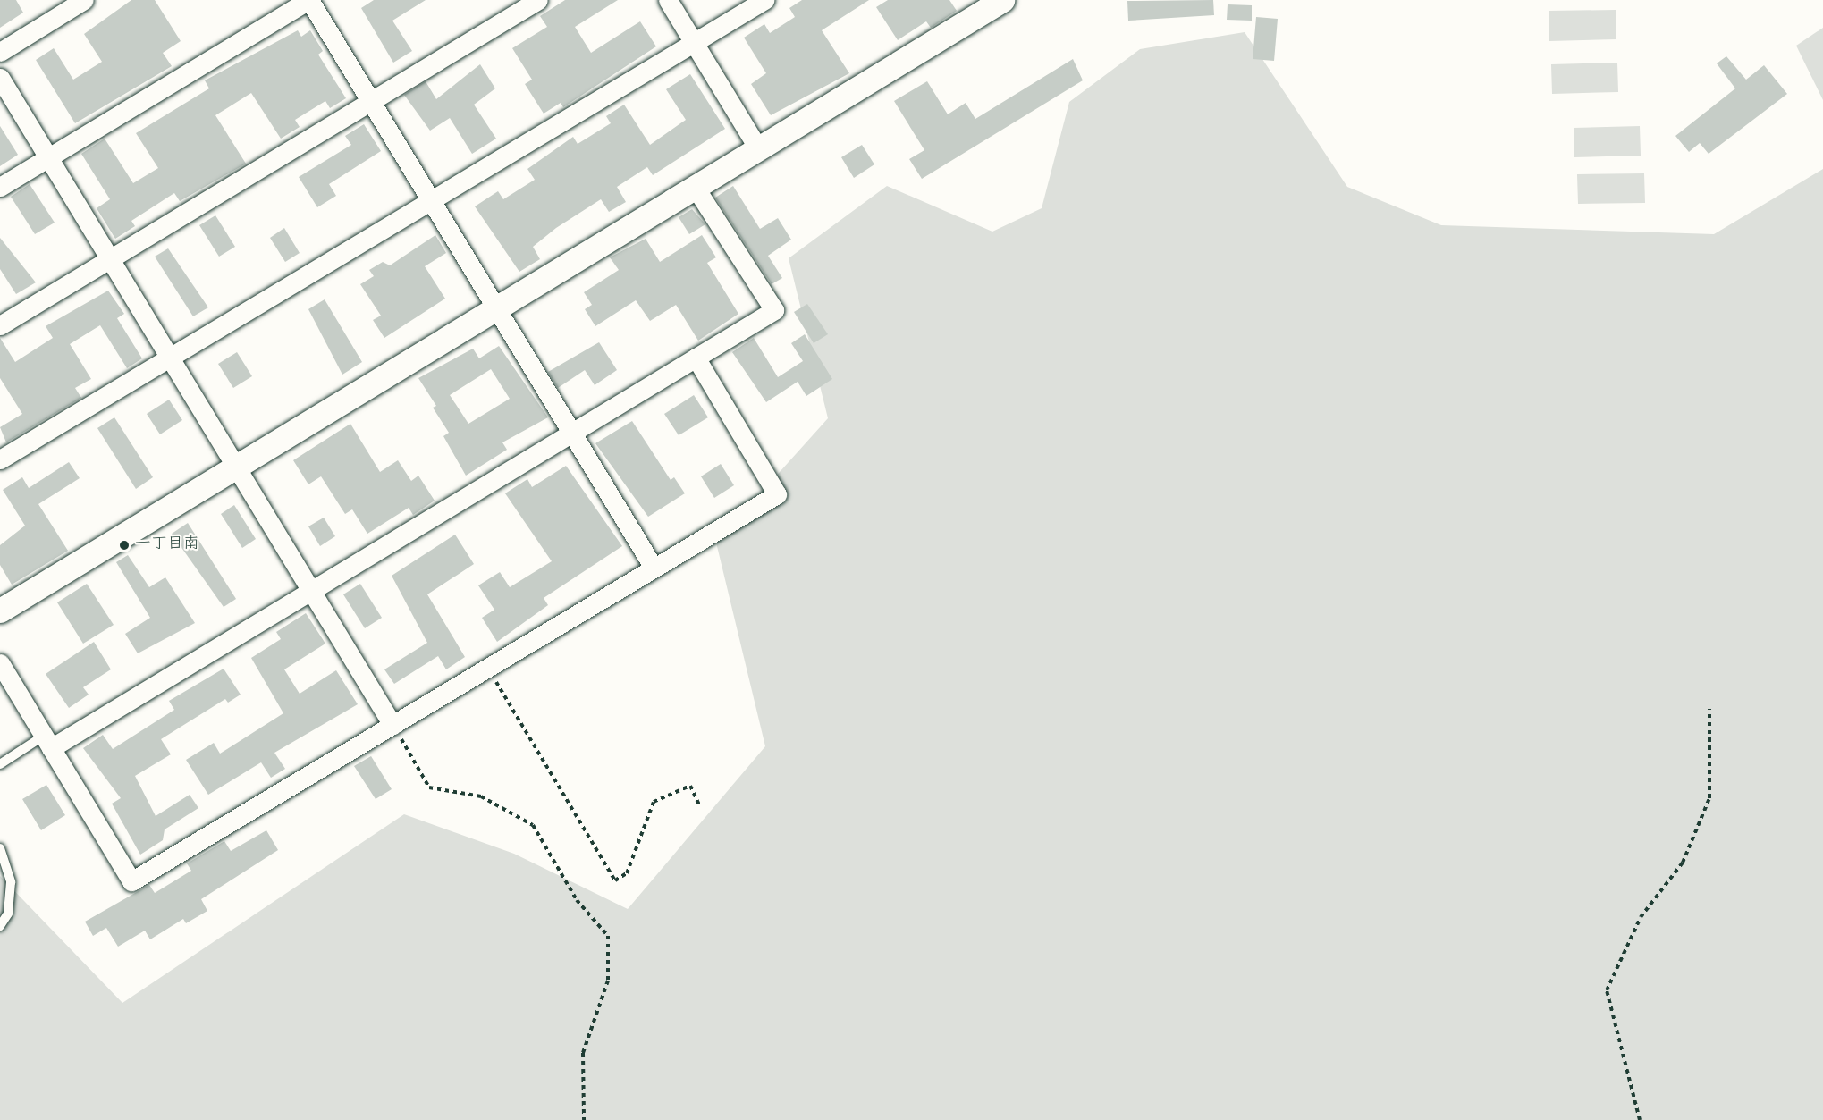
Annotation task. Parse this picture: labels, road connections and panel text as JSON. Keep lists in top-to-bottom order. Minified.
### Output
{"places":["一丁目南"]}
